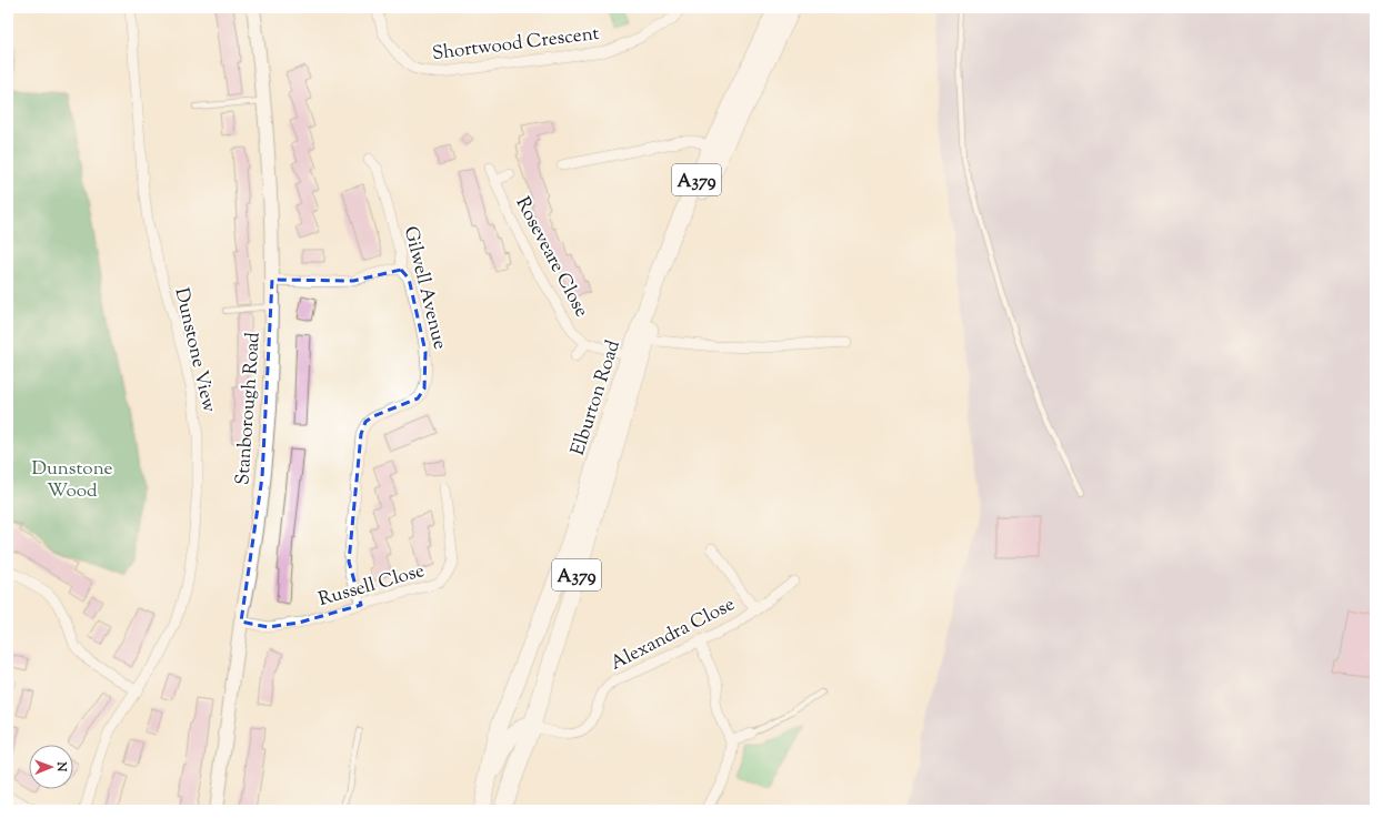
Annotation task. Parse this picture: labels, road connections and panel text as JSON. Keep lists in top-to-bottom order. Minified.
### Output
{"streets":{"main road":["A379","Elburton Road"],"street":["Shortwood Crescent","Roseveare Close","Gilwell Avenue","Dunstone View","Stanborough Road","Russell Close","Alexandra Close"]},"crossings":[["A379","Elburton Road"],["A379","Alexandra Close"],["Roseveare Close","Elburton Road"],["Gilwell Avenue","Russell Close"],["Elburton Road","Alexandra Close"],["Stanborough Road","Russell Close"]],"parks":["Dunstone Wood"],"north":"right"}
